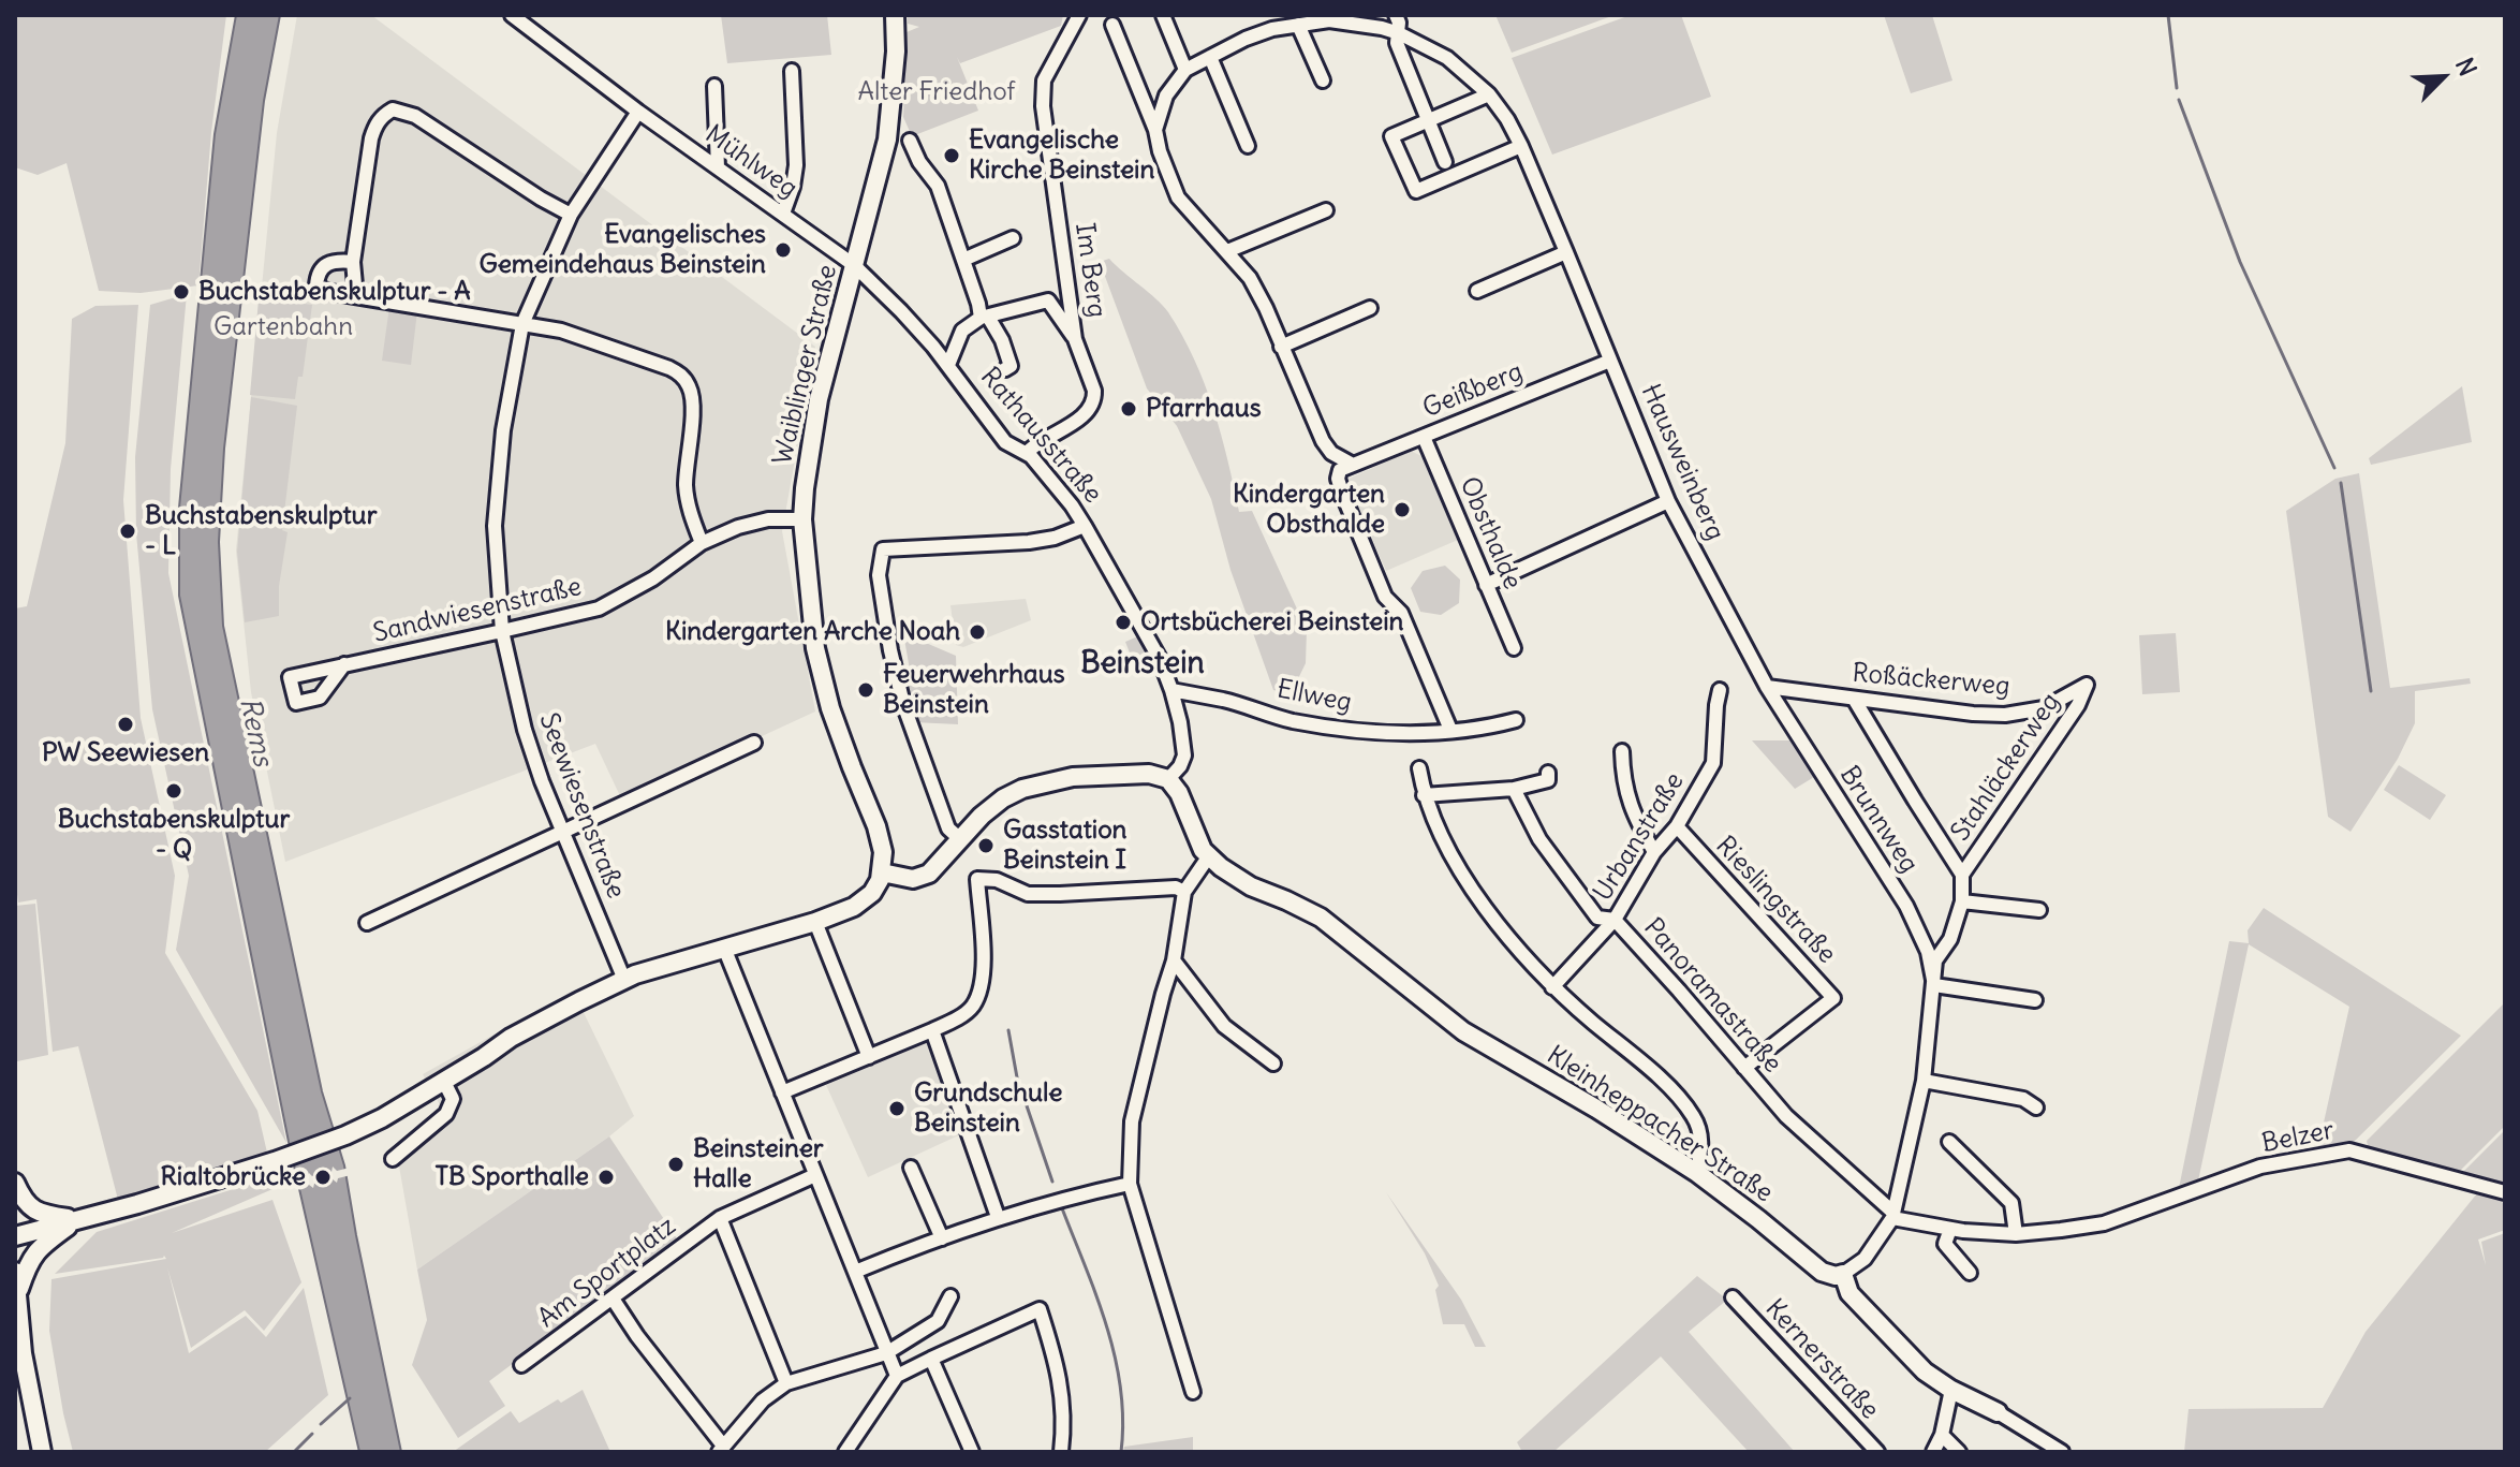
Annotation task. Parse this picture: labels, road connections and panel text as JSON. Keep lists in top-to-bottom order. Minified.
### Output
{"streets":{"street":["Mühlweg","Im Berg","Waiblinger Straße","Geißberg","Rathausstraße","Hausweinberg","Obsthalde","Sandwiesenstraße","Roßäckerweg","Ellweg","Stahläckerweg","Seewiesenstraße","Brunnweg","Urbanstraße","Rieslingstraße","Panoramastraße","Kleinheppacher Straße","Belzer","Am Sportplatz","Kernerstraße"]},"crossings":[["Mühlweg","Im Berg"],["Mühlweg","Waiblinger Straße"],["Mühlweg","Rathausstraße"],["Mühlweg","Seewiesenstraße"],["Im Berg","Rathausstraße"],["Waiblinger Straße","Sandwiesenstraße"],["Geißberg","Hausweinberg"],["Geißberg","Obsthalde"],["Rathausstraße","Ellweg"],["Hausweinberg","Roßäckerweg"],["Hausweinberg","Brunnweg"],["Sandwiesenstraße","Seewiesenstraße"],["Roßäckerweg","Stahläckerweg"],["Roßäckerweg","Brunnweg"],["Stahläckerweg","Brunnweg"],["Brunnweg","Panoramastraße"],["Brunnweg","Kleinheppacher Straße"],["Brunnweg","Belzer"],["Urbanstraße","Rieslingstraße"],["Urbanstraße","Panoramastraße"],["Rieslingstraße","Panoramastraße"],["Panoramastraße","Belzer"]],"districts":["Beinstein"],"water":["Rems"],"parks":["Alter Friedhof","Gartenbahn"],"places":["Evangelische Kirche Beinstein","Evangelisches Gemeindehaus Beinstein","Buchstabenskulptur - A","Pfarrhaus","Kindergarten Obsthalde","Buchstabenskulptur - L","Ortsbücherei Beinstein","Kindergarten Arche Noah","Feuerwehrhaus Beinstein","PW Seewiesen","Buchstabenskulptur - Q","Gasstation Beinstein I","Grundschule Beinstein","Beinsteiner Halle","Rialtobrücke","TB Sporthalle"],"north":"top right"}
